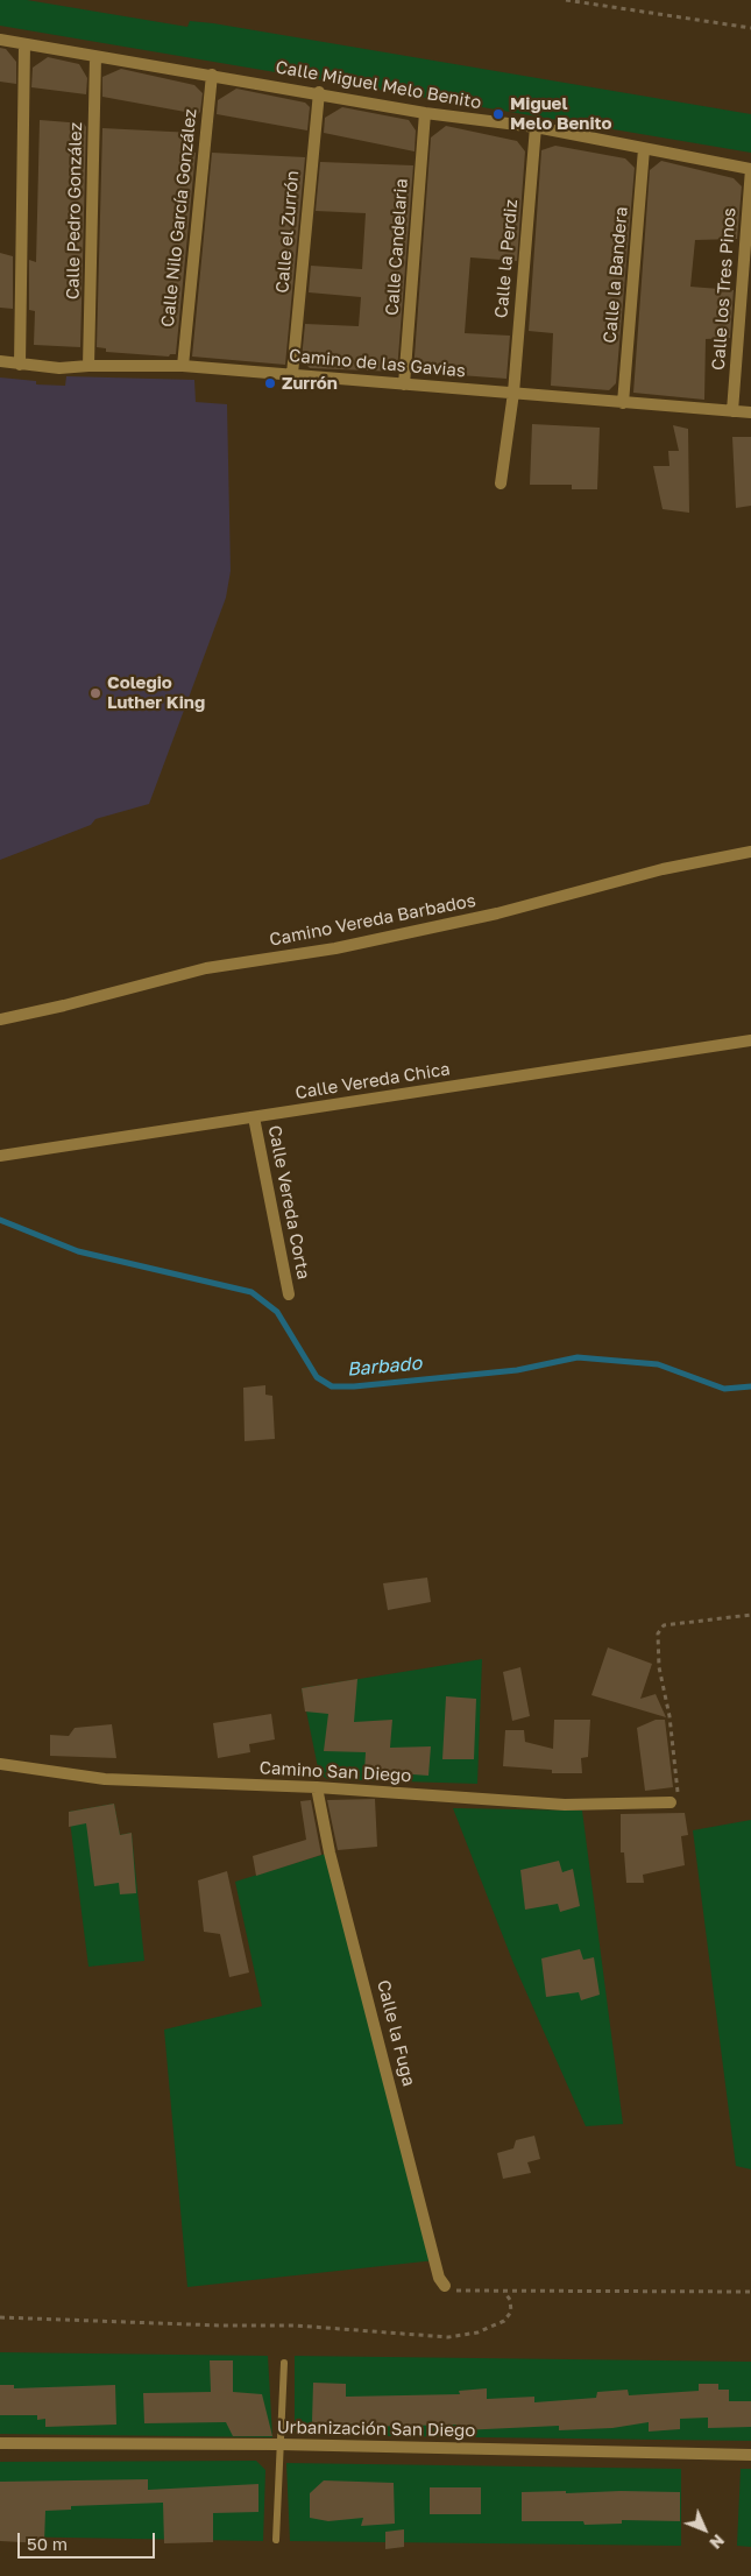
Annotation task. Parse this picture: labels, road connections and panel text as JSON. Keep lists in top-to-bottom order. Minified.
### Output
{"streets":{"street":["Calle Miguel Melo Benito","Calle Pedro González","Calle Nilo García González","Calle el Zurrón","Calle Candelaria","Calle la Perdiz","Calle la Bandera","Calle los Tres Pinos","Camino de las Gavias","Camino Vereda Barbados","Calle Vereda Chica","Calle Vereda Corta","Camino San Diego","Calle la Fuga","Urbanización San Diego"]},"crossings":[["Calle Miguel Melo Benito","Calle Pedro González"],["Calle Miguel Melo Benito","Calle Nilo García González"],["Calle Miguel Melo Benito","Calle el Zurrón"],["Calle Miguel Melo Benito","Calle Candelaria"],["Calle Miguel Melo Benito","Calle la Perdiz"],["Calle Miguel Melo Benito","Calle la Bandera"],["Calle Miguel Melo Benito","Calle los Tres Pinos"],["Calle Pedro González","Camino de las Gavias"],["Calle Nilo García González","Camino de las Gavias"],["Calle el Zurrón","Camino de las Gavias"],["Calle Candelaria","Camino de las Gavias"],["Calle la Perdiz","Camino de las Gavias"],["Calle la Bandera","Camino de las Gavias"],["Calle los Tres Pinos","Camino de las Gavias"],["Calle Vereda Chica","Calle Vereda Corta"],["Camino San Diego","Calle la Fuga"]],"water":["Barbado"],"places":["Miguel Melo Benito","Zurrón","Colegio Luther King"],"scale_bar":"50 m","north":"bottom right"}
